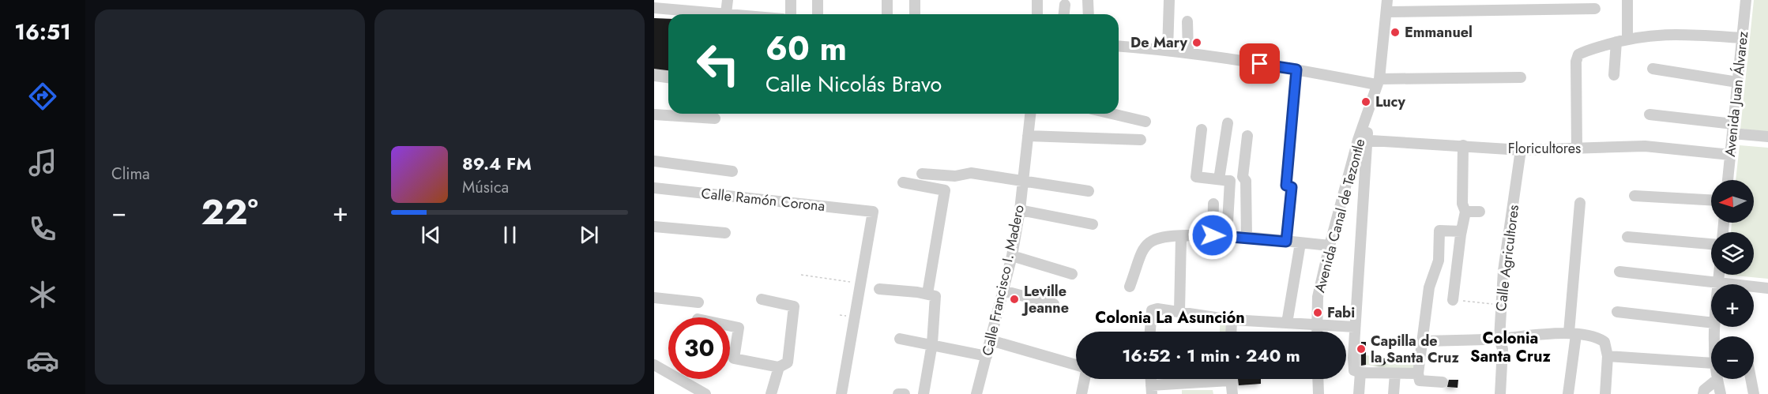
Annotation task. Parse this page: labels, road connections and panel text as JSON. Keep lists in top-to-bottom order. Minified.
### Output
{"streets":{"street":["Avenida Juan Álvarez","Floricultores","Calle Ramón Corona","Avenida Canal de Tezontle","Calle Agricultores","Calle Francisco I. Madero"]},"crossings":[["Avenida Juan Álvarez","Floricultores"],["Floricultores","Avenida Canal de Tezontle"],["Floricultores","Calle Agricultores"]],"districts":["Colonia La Asunción","Colonia Santa Cruz"],"places":["Emmanuel","De Mary","Lucy","Leville Jeanne","Fabi","Capilla de la Santa Cruz"],"north":"left","page":{"tabs":"16:51","tile":"Clima","turn":["60 m","Calle Nicolás Bravo"],"song":["89.4 FM","Música"],"map_buttons":["+","−"],"heat":["−","22°","+"],"limit":"30","trip":"16:52 · 1 min · 240 m"}}
